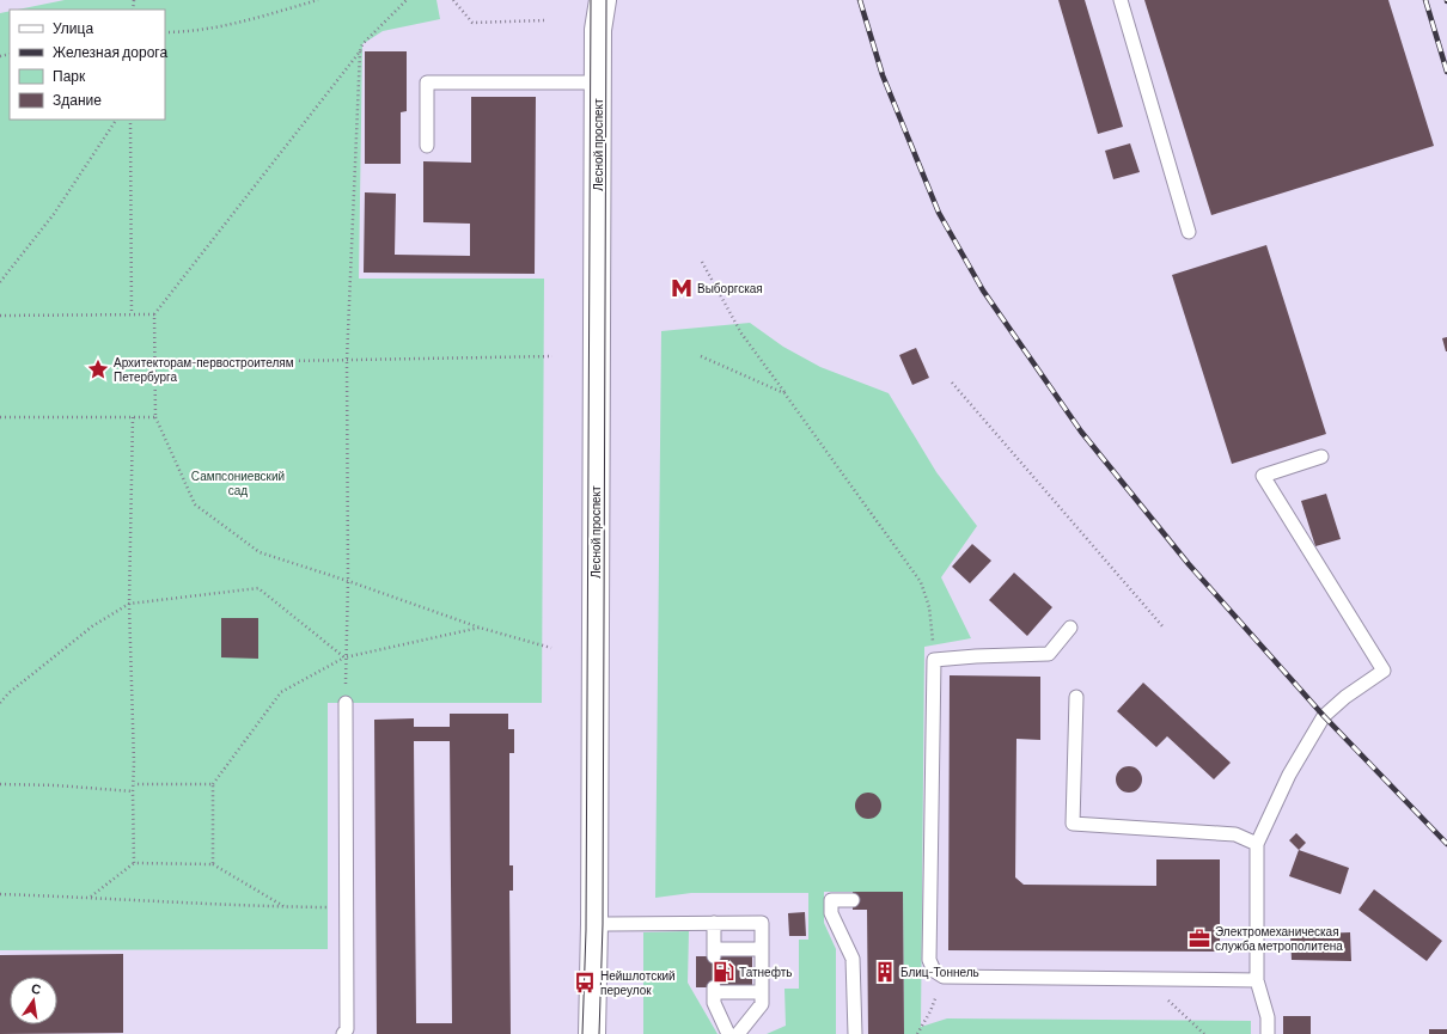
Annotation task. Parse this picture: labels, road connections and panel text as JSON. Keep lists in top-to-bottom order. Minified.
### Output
{"streets":{"main road":["Лесной проспект"]},"parks":["Сампсониевский сад"],"places":{"metro station":["Выборгская"],"place":["Архитекторам-первостроителям Петербурга"],"office":["Электромеханическая служба метрополитена"],"fuel station":["Татнефть"],"building":["Блиц-Тоннель"],"bus stop":["Нейшлотский переулок"]},"legend":["Улица","Железная дорога","Парк","Здание"],"north":"top"}
